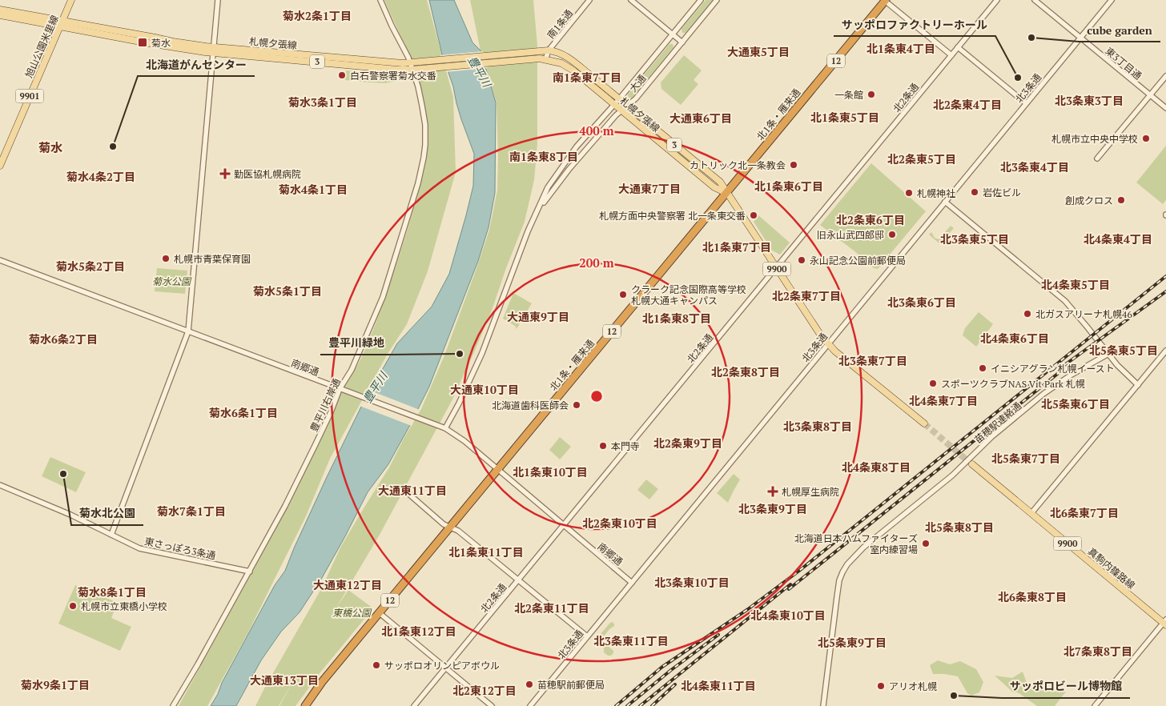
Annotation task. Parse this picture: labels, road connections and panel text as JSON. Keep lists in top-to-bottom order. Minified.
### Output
{"streets":{"highway":["12","北1条・雁来通"],"main road":["札幌夕張線","旭山公園米里線","3","9901","9900","真駒内篠路線"],"street":["南1条通","東3丁目通","大通","北3条通","北2条通","南郷通","豊平川右岸通","苗穂駅連絡通","東さっぽろ3条通"]},"crossings":[["南1条通","札幌夕張線"],["札幌夕張線","旭山公園米里線"],["札幌夕張線","大通"],["札幌夕張線","北1条・雁来通"],["札幌夕張線","9900"],["札幌夕張線","豊平川右岸通"],["東3丁目通","北3条通"],["大通","南郷通"],["北3条通","9900"],["北3条通","南郷通"],["北2条通","9900"],["北2条通","南郷通"],["北1条・雁来通","9900"],["北1条・雁来通","南郷通"],["南郷通","豊平川右岸通"],["豊平川右岸通","東さっぽろ3条通"]],"districts":["菊水2条1丁目","北1条東4丁目","大通東5丁目","南1条東7丁目","北3条東3丁目","菊水3条1丁目","北2条東4丁目","北1条東5丁目","大通東6丁目","菊水","南1条東8丁目","北2条東5丁目","北3条東4丁目","菊水4条2丁目","北1条東6丁目","大通東7丁目","菊水4条1丁目","北2条東6丁目","北3条東5丁目","北4条東4丁目","北1条東7丁目","菊水5条2丁目","北4条東5丁目","菊水5条1丁目","北2条東7丁目","北3条東6丁目","大通東9丁目","北1条東8丁目","北4条東6丁目","菊水6条2丁目","北5条東5丁目","北3条東7丁目","北2条東8丁目","大通東10丁目","北4条東7丁目","北5条東6丁目","菊水6条1丁目","北3条東8丁目","北2条東9丁目","北5条東7丁目","北4条東8丁目","北1条東10丁目","大通東11丁目","北3条東9丁目","菊水7条1丁目","北6条東7丁目","北2条東10丁目","北5条東8丁目","北1条東11丁目","北3条東10丁目","大通東12丁目","菊水8条1丁目","北6条東8丁目","北2条東11丁目","北4条東10丁目","北1条東12丁目","北3条東11丁目","北5条東9丁目","北7条東8丁目","大通東13丁目","菊水9条1丁目","北4条東11丁目","北2東12丁目"],"water":["豊平川"],"parks":["菊水公園","東橋公園"],"places":{"other":["cube garden","白石警察署菊水交番","サッポロファクトリーホール","一条館","札幌市立中央中学校","北海道がんセンター","カトリック北一条教会","岩佐ビル","札幌神社","創成クロス","札幌方面中央警察署 北一条東交番","旧永山武四郎邸","札幌市青葉保育園","永山記念公園前郵便局","クラーク記念国際高等学校 札幌大通キャンパス","北ガスアリーナ札幌46","豊平川緑地","イニシアグラン札幌イースト","スポーツクラブNAS Vit Park 札幌","北海道歯科医師会","本門寺","菊水北公園","北海道日本ハムファイターズ 室内練習場","札幌市立東橋小学校","サッポロオリンピアボウル","苗穂駅前郵便局","アリオ札幌","サッポロビール博物館"],"transit":["菊水"],"health":["勤医協札幌病院","札幌厚生病院"]},"rings":["400 m","200 m"]}
